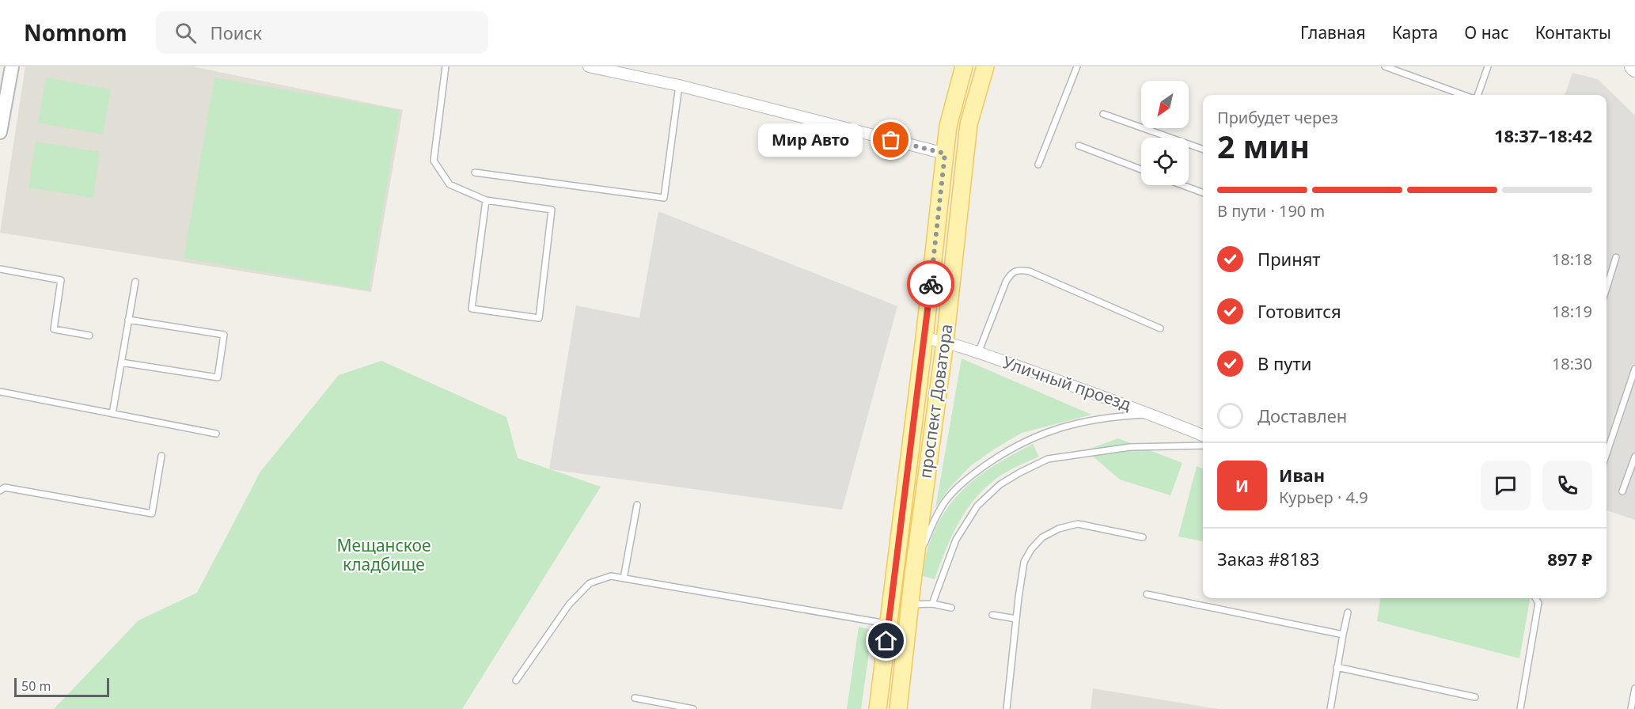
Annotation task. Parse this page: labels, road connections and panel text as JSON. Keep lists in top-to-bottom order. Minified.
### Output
{"streets":{"main road":["проспект Доватора"],"street":["Уличный проезд"]},"crossings":[["Уличный проезд","проспект Доватора"]],"parks":["Мещанское кладбище"],"places":["Мир Авто"],"scale_bar":"50 m","north":"bottom left","page":{"header":"Nomnom","search":"Поиск","nav":["Главная","Карта","О нас","Контакты"],"heading":["2 мин","Прибудет через","18:37–18:42"],"panel":["Иван","Курьер · 4.9","Заказ #8183","897 ₽"],"bubble":"Мир Авто","bar":"В пути · 190 m","list":[["Принят","18:18"],["Готовится","18:19"],["В пути","18:30"],"Доставлен"],"round":"И","scale":"50 m"}}
